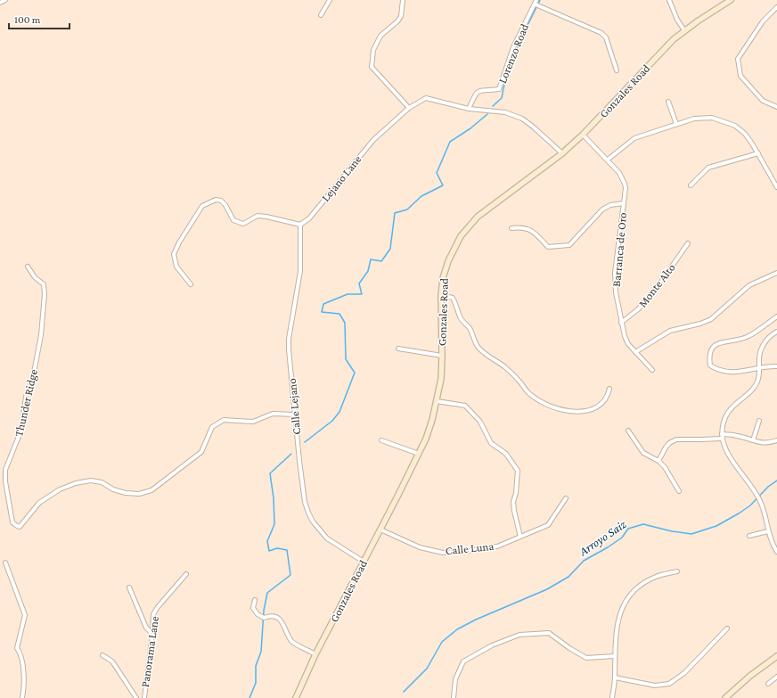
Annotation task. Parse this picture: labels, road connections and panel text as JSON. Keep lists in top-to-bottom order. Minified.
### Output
{"streets":{"street":["Lorenzo Road","Gonzales Road","Lejano Lane","Barranca de Oro","Monte Alto","Thunder Ridge","Calle Lejano","Calle Luna","Panorama Lane"]},"crossings":[["Lorenzo Road","Lejano Lane"],["Gonzales Road","Lejano Lane"],["Gonzales Road","Barranca de Oro"],["Gonzales Road","Calle Lejano"],["Gonzales Road","Calle Luna"],["Lejano Lane","Calle Lejano"],["Barranca de Oro","Monte Alto"],["Thunder Ridge","Calle Lejano"]],"water":["Arroyo Saiz"],"scale_bar":"100 m"}
